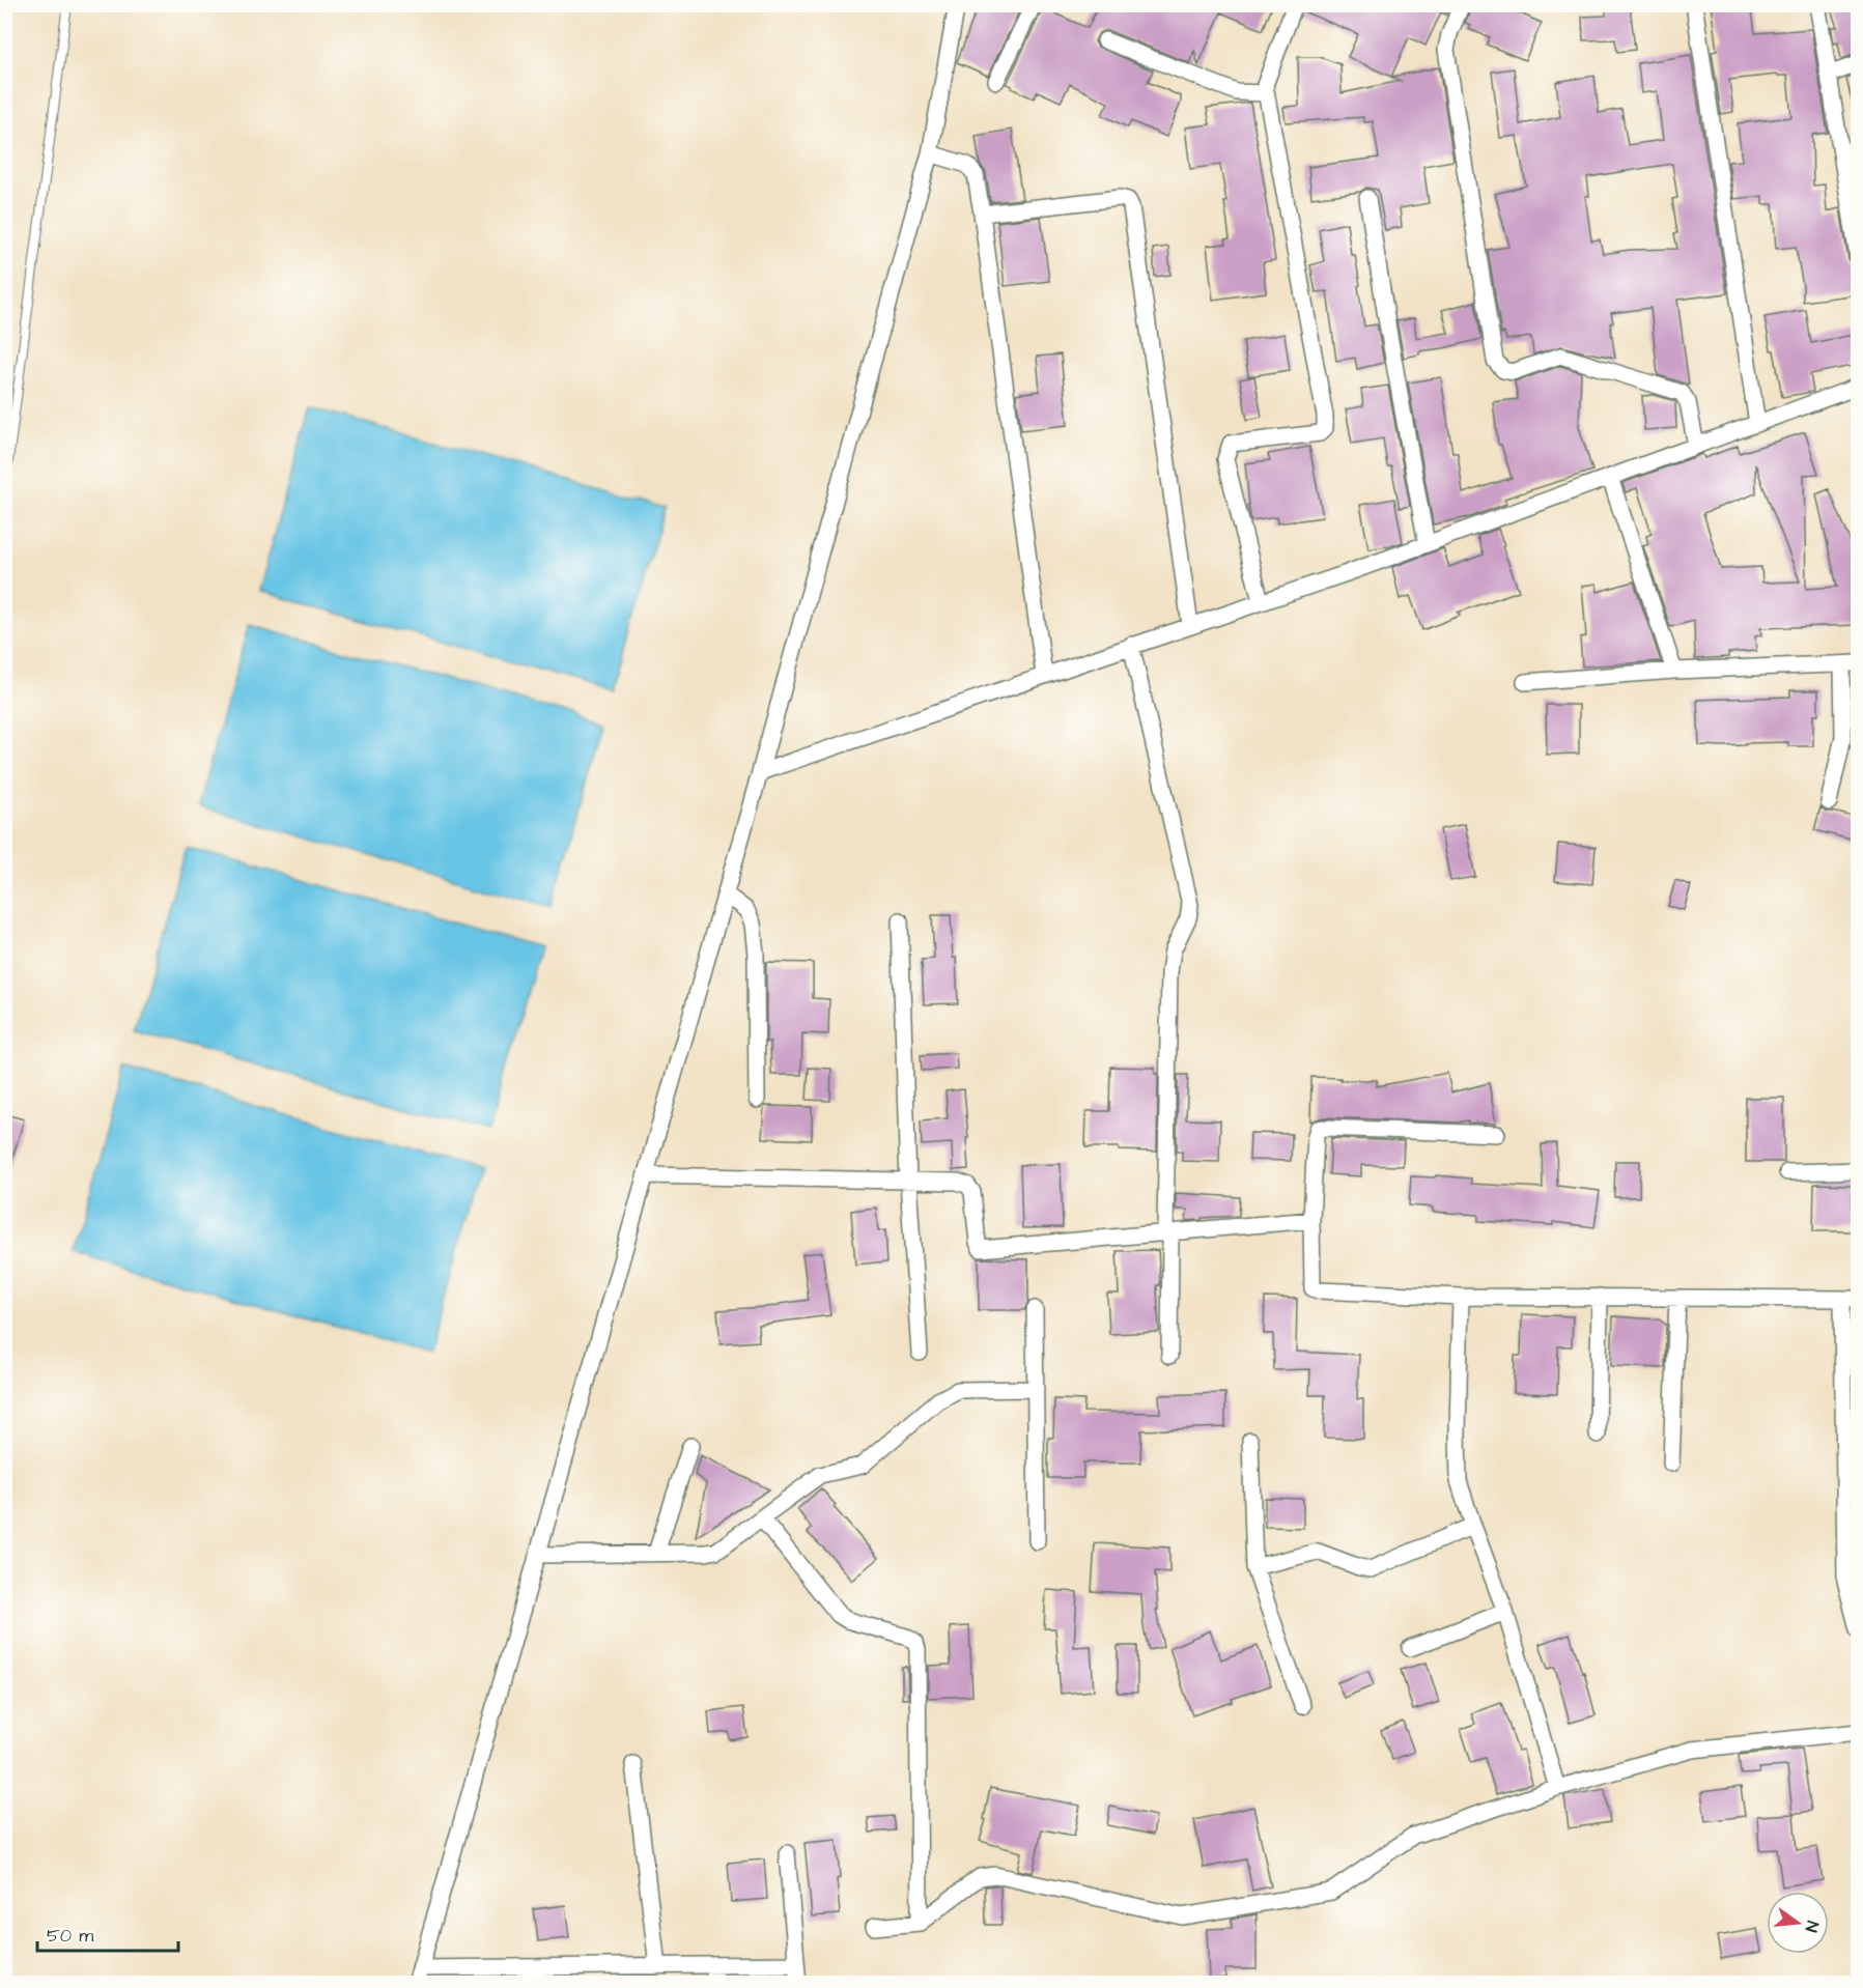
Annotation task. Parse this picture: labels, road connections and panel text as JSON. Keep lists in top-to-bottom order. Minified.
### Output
{"scale_bar":"50 m","north":"right"}
